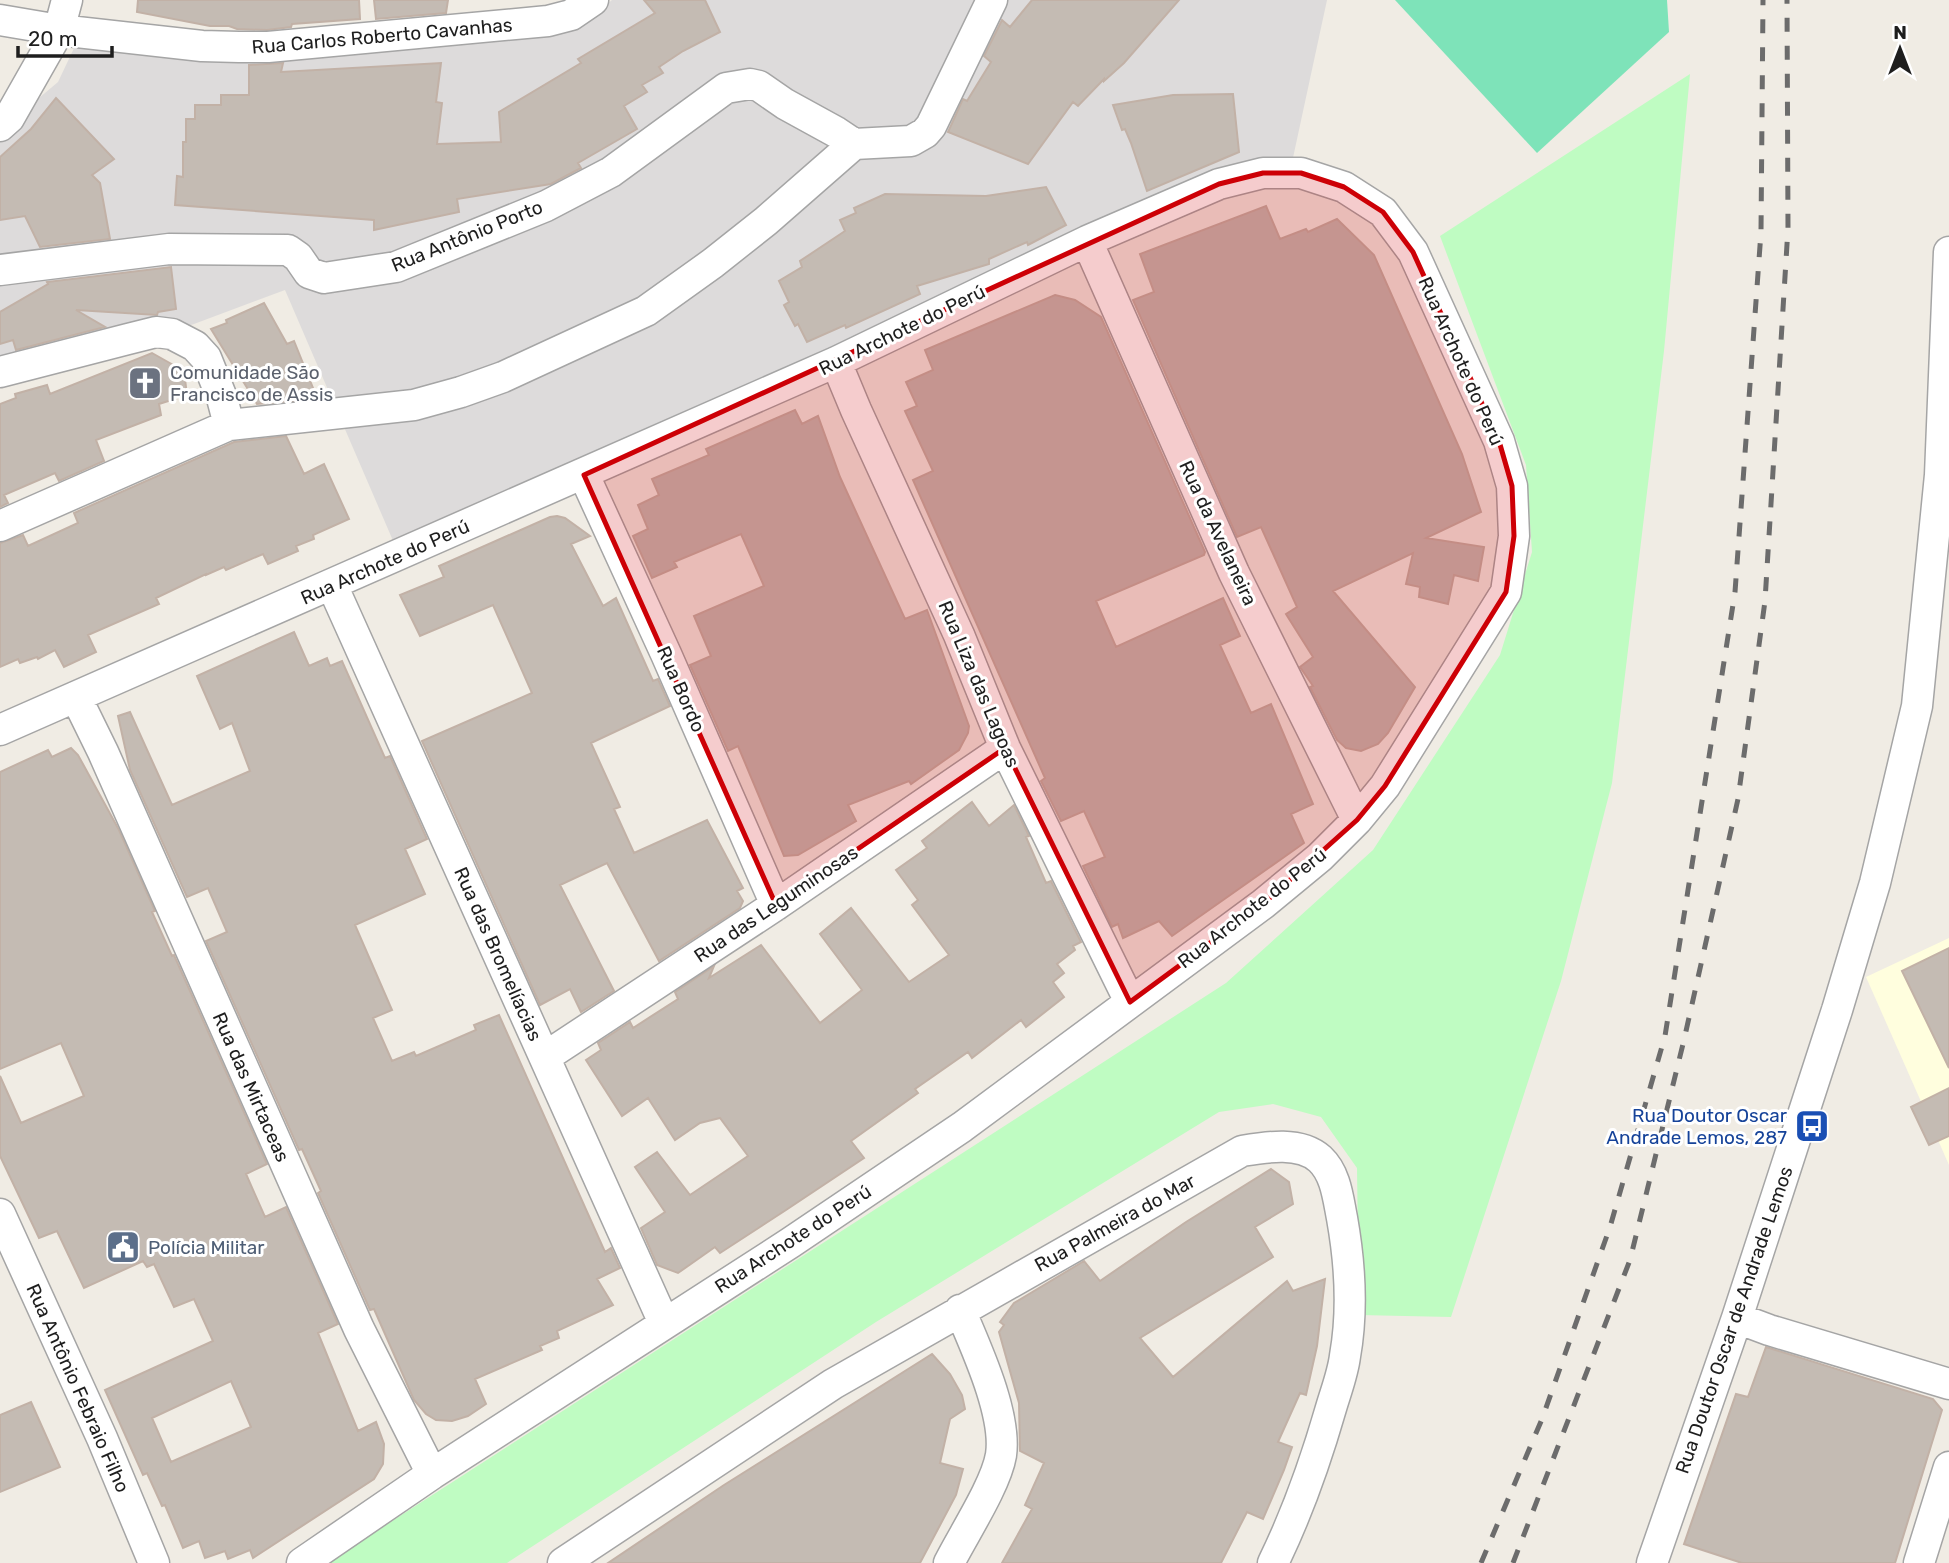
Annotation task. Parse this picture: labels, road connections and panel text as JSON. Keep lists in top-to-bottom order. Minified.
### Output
{"streets":{"street":["Rua Carlos Roberto Cavanhas","Rua Antônio Porto","Rua Archote do Perú","Rua da Avelaneira","Rua Liza das Lagoas","Rua Bordo","Rua das Leguminosas","Rua das Bromelíacias","Rua das Mirtaceas","Rua Palmeira do Mar","Rua Doutor Oscar de Andrade Lemos","Rua Antônio Febraio Filho"]},"crossings":[["Rua Archote do Perú","Rua da Avelaneira"],["Rua Archote do Perú","Rua Liza das Lagoas"],["Rua Archote do Perú","Rua Bordo"],["Rua Archote do Perú","Rua das Bromelíacias"],["Rua Archote do Perú","Rua das Mirtaceas"],["Rua Liza das Lagoas","Rua das Leguminosas"],["Rua Bordo","Rua das Leguminosas"],["Rua das Leguminosas","Rua das Bromelíacias"]],"places":{"church":["Comunidade São Francisco de Assis"],"bus stop":["Rua Doutor Oscar Andrade Lemos, 287"],"public building":["Polícia Militar"]},"scale_bar":"20 m","north":"top"}
